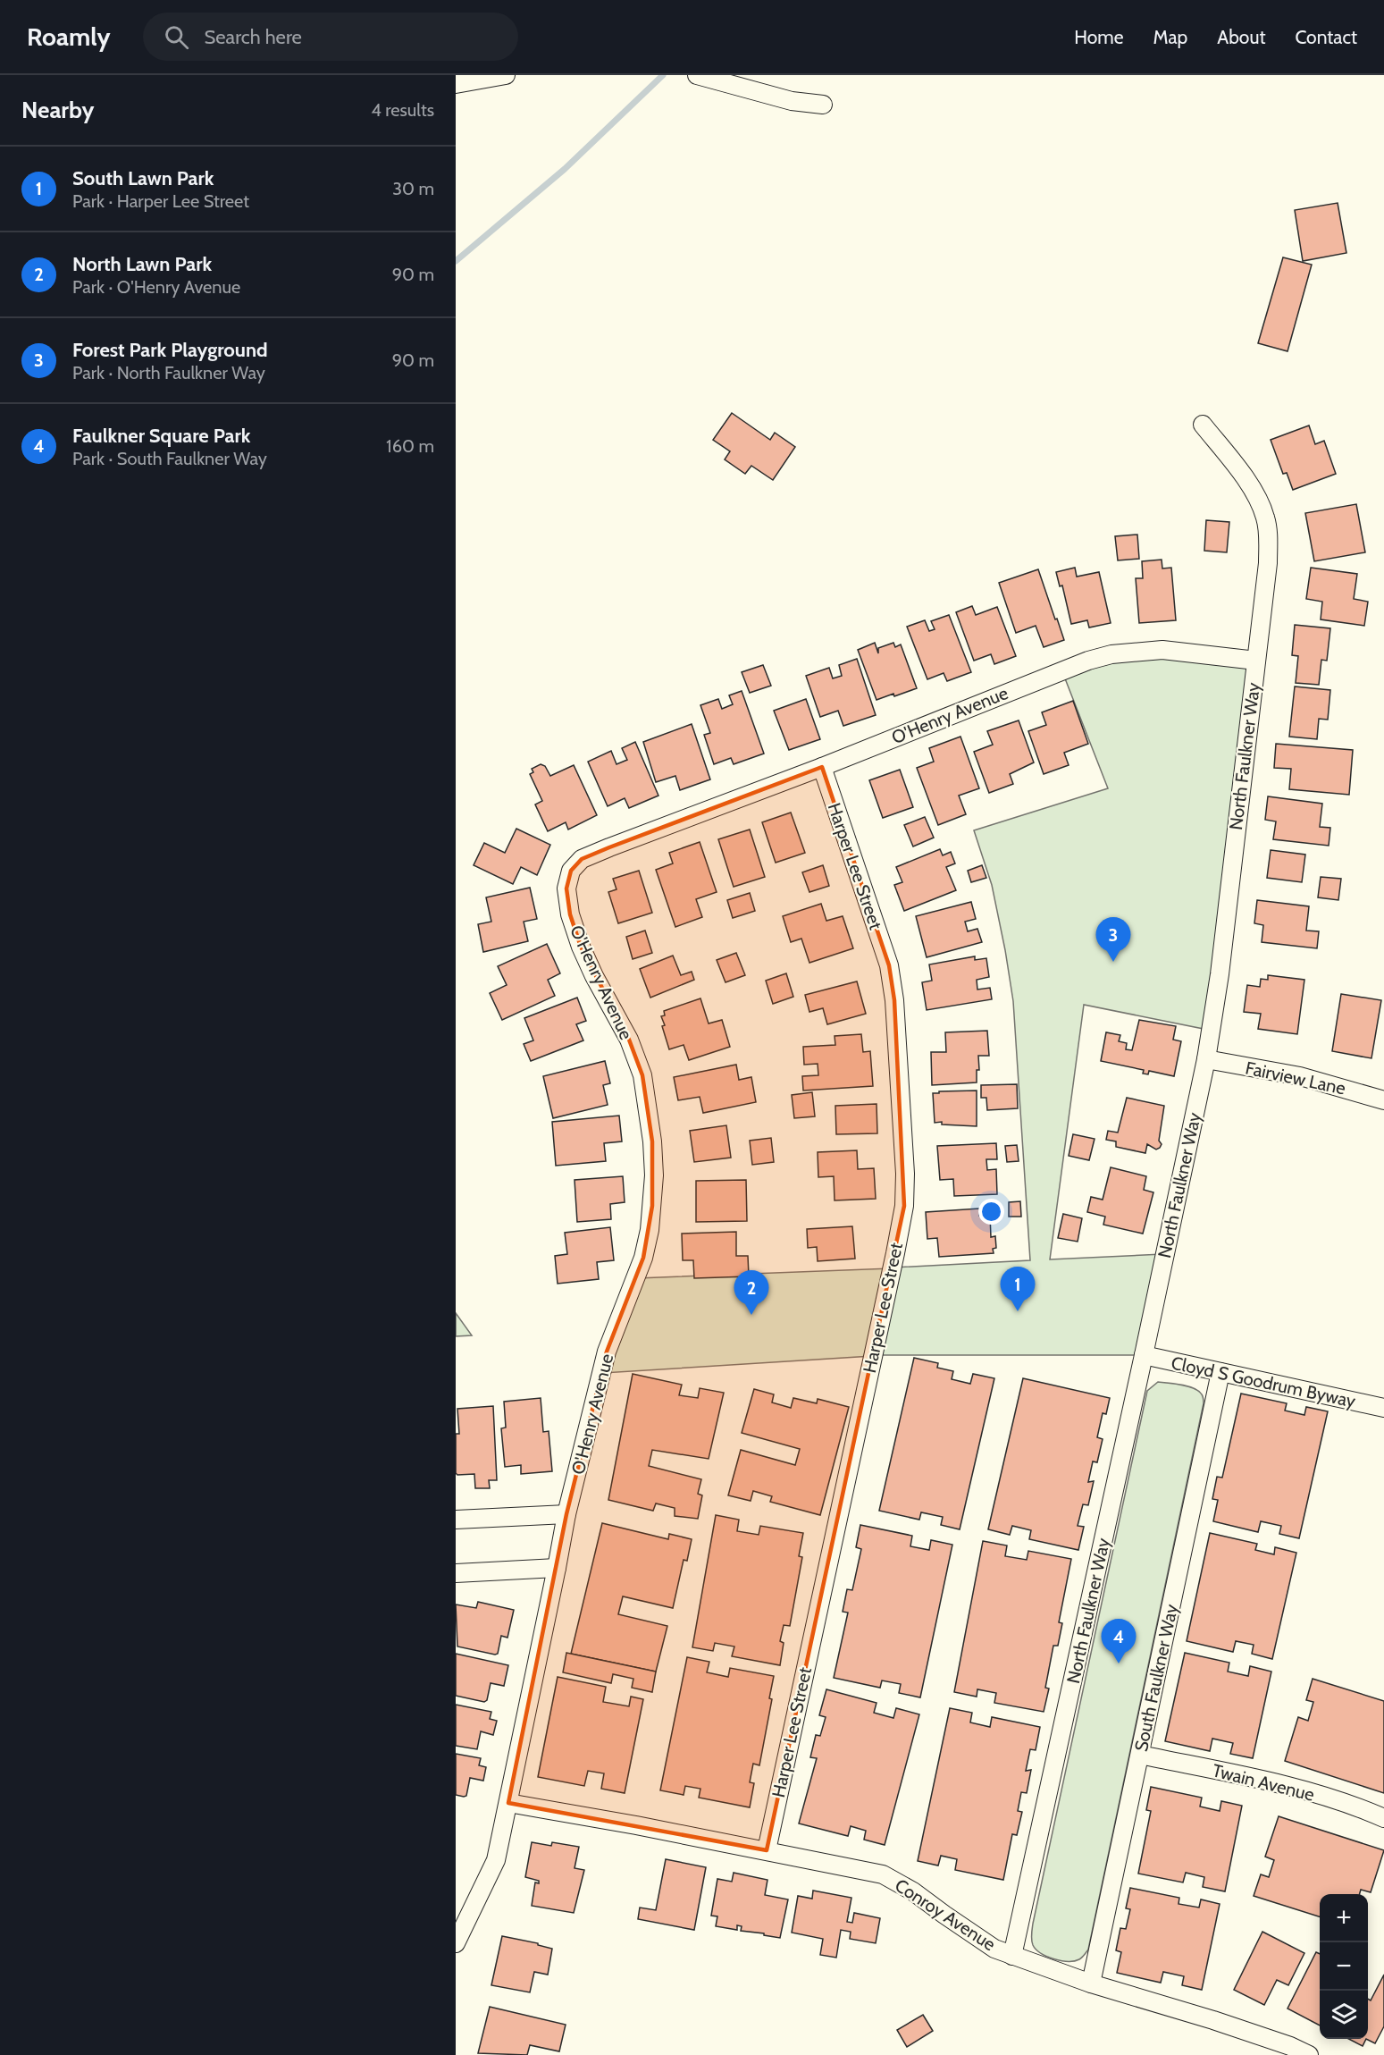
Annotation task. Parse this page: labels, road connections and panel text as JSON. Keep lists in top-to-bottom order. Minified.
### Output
{"streets":{"street":["O'Henry Avenue","North Faulkner Way","Harper Lee Street","Fairview Lane","Cloyd S Goodrum Byway","South Faulkner Way","Twain Avenue","Conroy Avenue"]},"crossings":[["O'Henry Avenue","North Faulkner Way"],["O'Henry Avenue","Harper Lee Street"],["O'Henry Avenue","Conroy Avenue"],["North Faulkner Way","Fairview Lane"],["North Faulkner Way","Cloyd S Goodrum Byway"],["North Faulkner Way","Conroy Avenue"],["Harper Lee Street","Conroy Avenue"],["Cloyd S Goodrum Byway","South Faulkner Way"],["South Faulkner Way","Twain Avenue"],["South Faulkner Way","Conroy Avenue"]],"page":{"header":"Roamly","search":"Search here","nav":["Home","Map","About","Contact"],"heading":["Nearby","4 results"],"list":[{"mark":"1","name":"South Lawn Park","note":"Park · Harper Lee Street","value":"30 m"},{"mark":"2","name":"North Lawn Park","note":"Park · O'Henry Avenue","value":"90 m"},{"mark":"3","name":"Forest Park Playground","note":"Park · North Faulkner Way","value":"90 m"},{"mark":"4","name":"Faulkner Square Park","note":"Park · South Faulkner Way","value":"160 m"}],"pins":["3","1","2","4"],"map_buttons":["+","−"]}}
